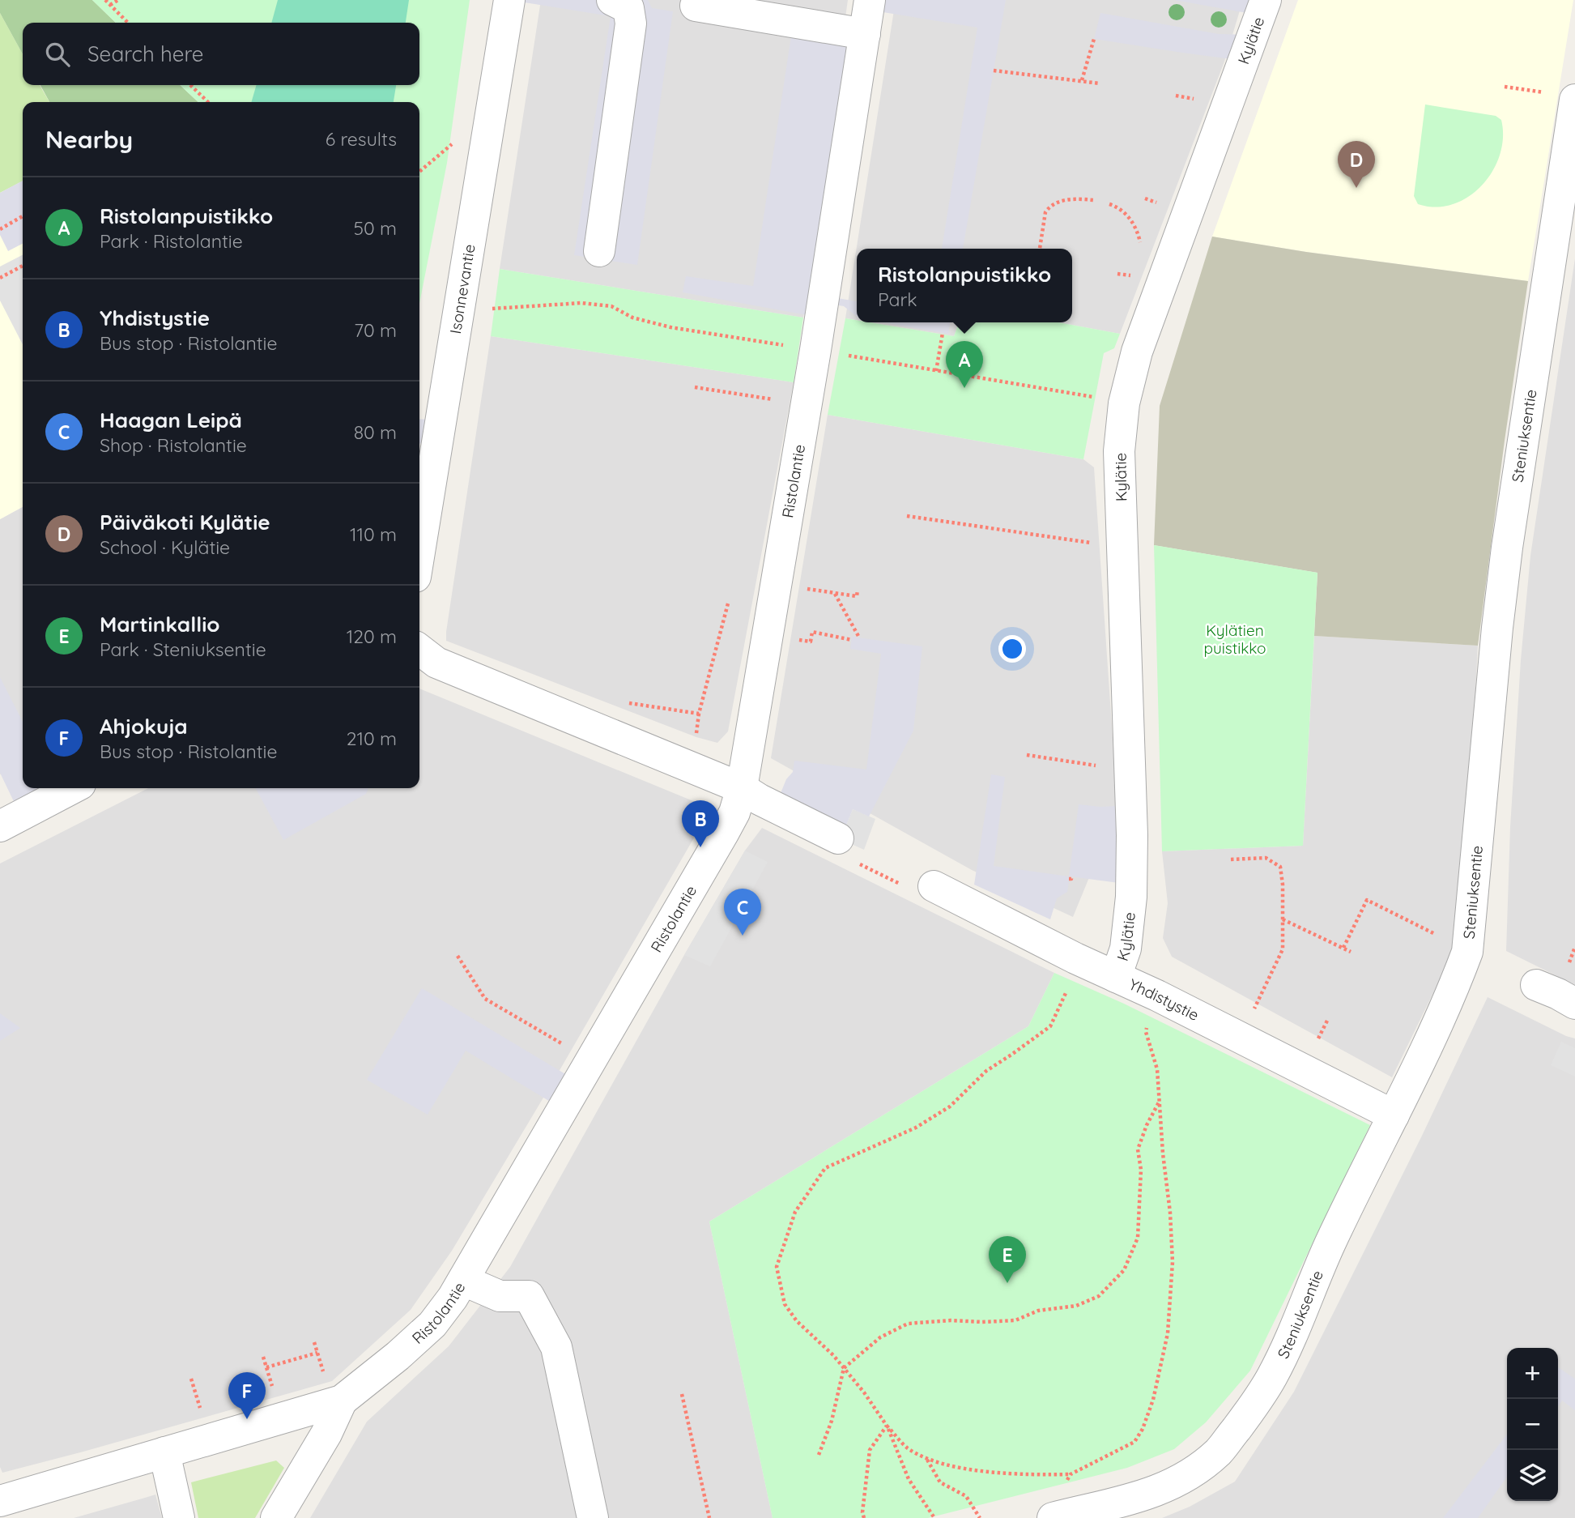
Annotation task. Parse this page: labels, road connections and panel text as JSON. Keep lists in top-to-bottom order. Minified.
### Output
{"streets":{"street":["Kylätie","Isonnevantie","Steniuksentie","Ristolantie","Yhdistystie"]},"crossings":[["Kylätie","Yhdistystie"],["Steniuksentie","Yhdistystie"]],"parks":["Kylätien puistikko"],"page":{"search":"Search here","heading":["Nearby","6 results"],"pins":["D","A","B","C","E","F"],"list":[{"mark":"A","name":"Ristolanpuistikko","note":"Park · Ristolantie","value":"50 m"},{"mark":"B","name":"Yhdistystie","note":"Bus stop · Ristolantie","value":"70 m"},{"mark":"C","name":"Haagan Leipä","note":"Shop · Ristolantie","value":"80 m"},{"mark":"D","name":"Päiväkoti Kylätie","note":"School · Kylätie","value":"110 m"},{"mark":"E","name":"Martinkallio","note":"Park · Steniuksentie","value":"120 m"},{"mark":"F","name":"Ahjokuja","note":"Bus stop · Ristolantie","value":"210 m"}],"popup":["Ristolanpuistikko","Park"],"map_buttons":["+","−"]}}
